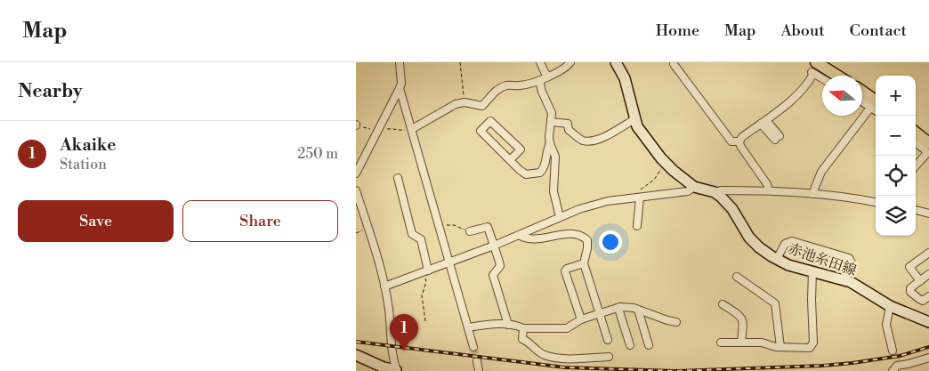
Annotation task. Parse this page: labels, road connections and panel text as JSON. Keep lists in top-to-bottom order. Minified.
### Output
{"streets":{"main road":["赤池糸田線"]},"north":"left","page":{"header":"Map","nav":["Home","Map","About","Contact"],"heading":"Nearby","map_buttons":["+","−"],"list":[{"mark":"1","name":"Akaike","note":"Station","value":"250 m"}],"buttons":["Save","Share"],"pins":"1"}}
